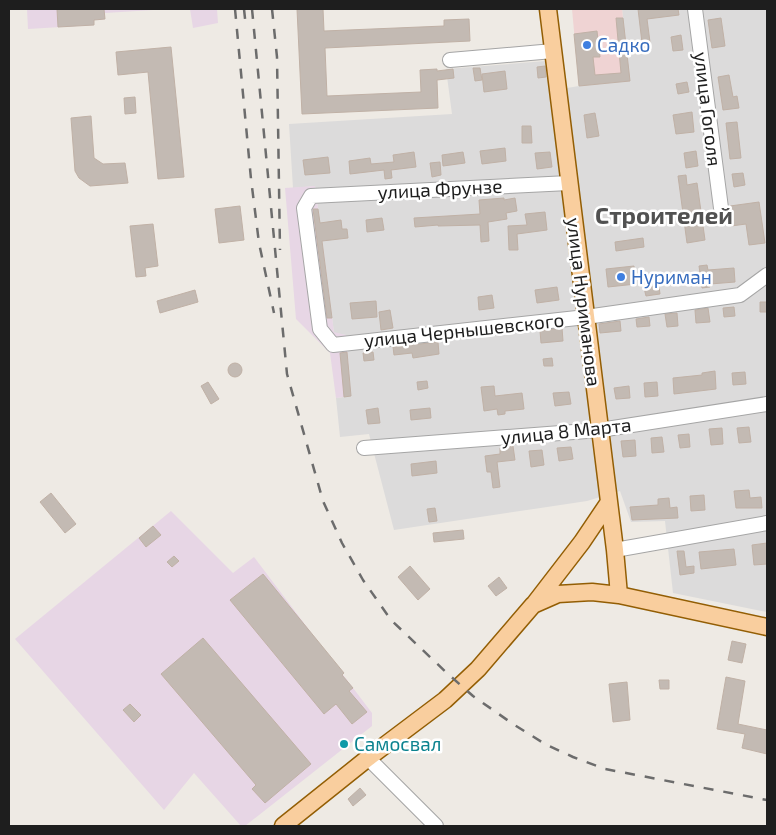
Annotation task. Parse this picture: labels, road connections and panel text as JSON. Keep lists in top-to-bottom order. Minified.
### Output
{"streets":{"main road":["улица Нуриманова"],"street":["улица Гоголя","улица Фрунзе","улица Чернышевского","улица 8 Марта"]},"crossings":[["улица Фрунзе","улица Нуриманова"],["улица Фрунзе","улица Чернышевского"],["улица Нуриманова","улица Чернышевского"],["улица Нуриманова","улица 8 Марта"]],"districts":["Строителей"],"places":["Садко","Нуриман","Самосвал"]}
